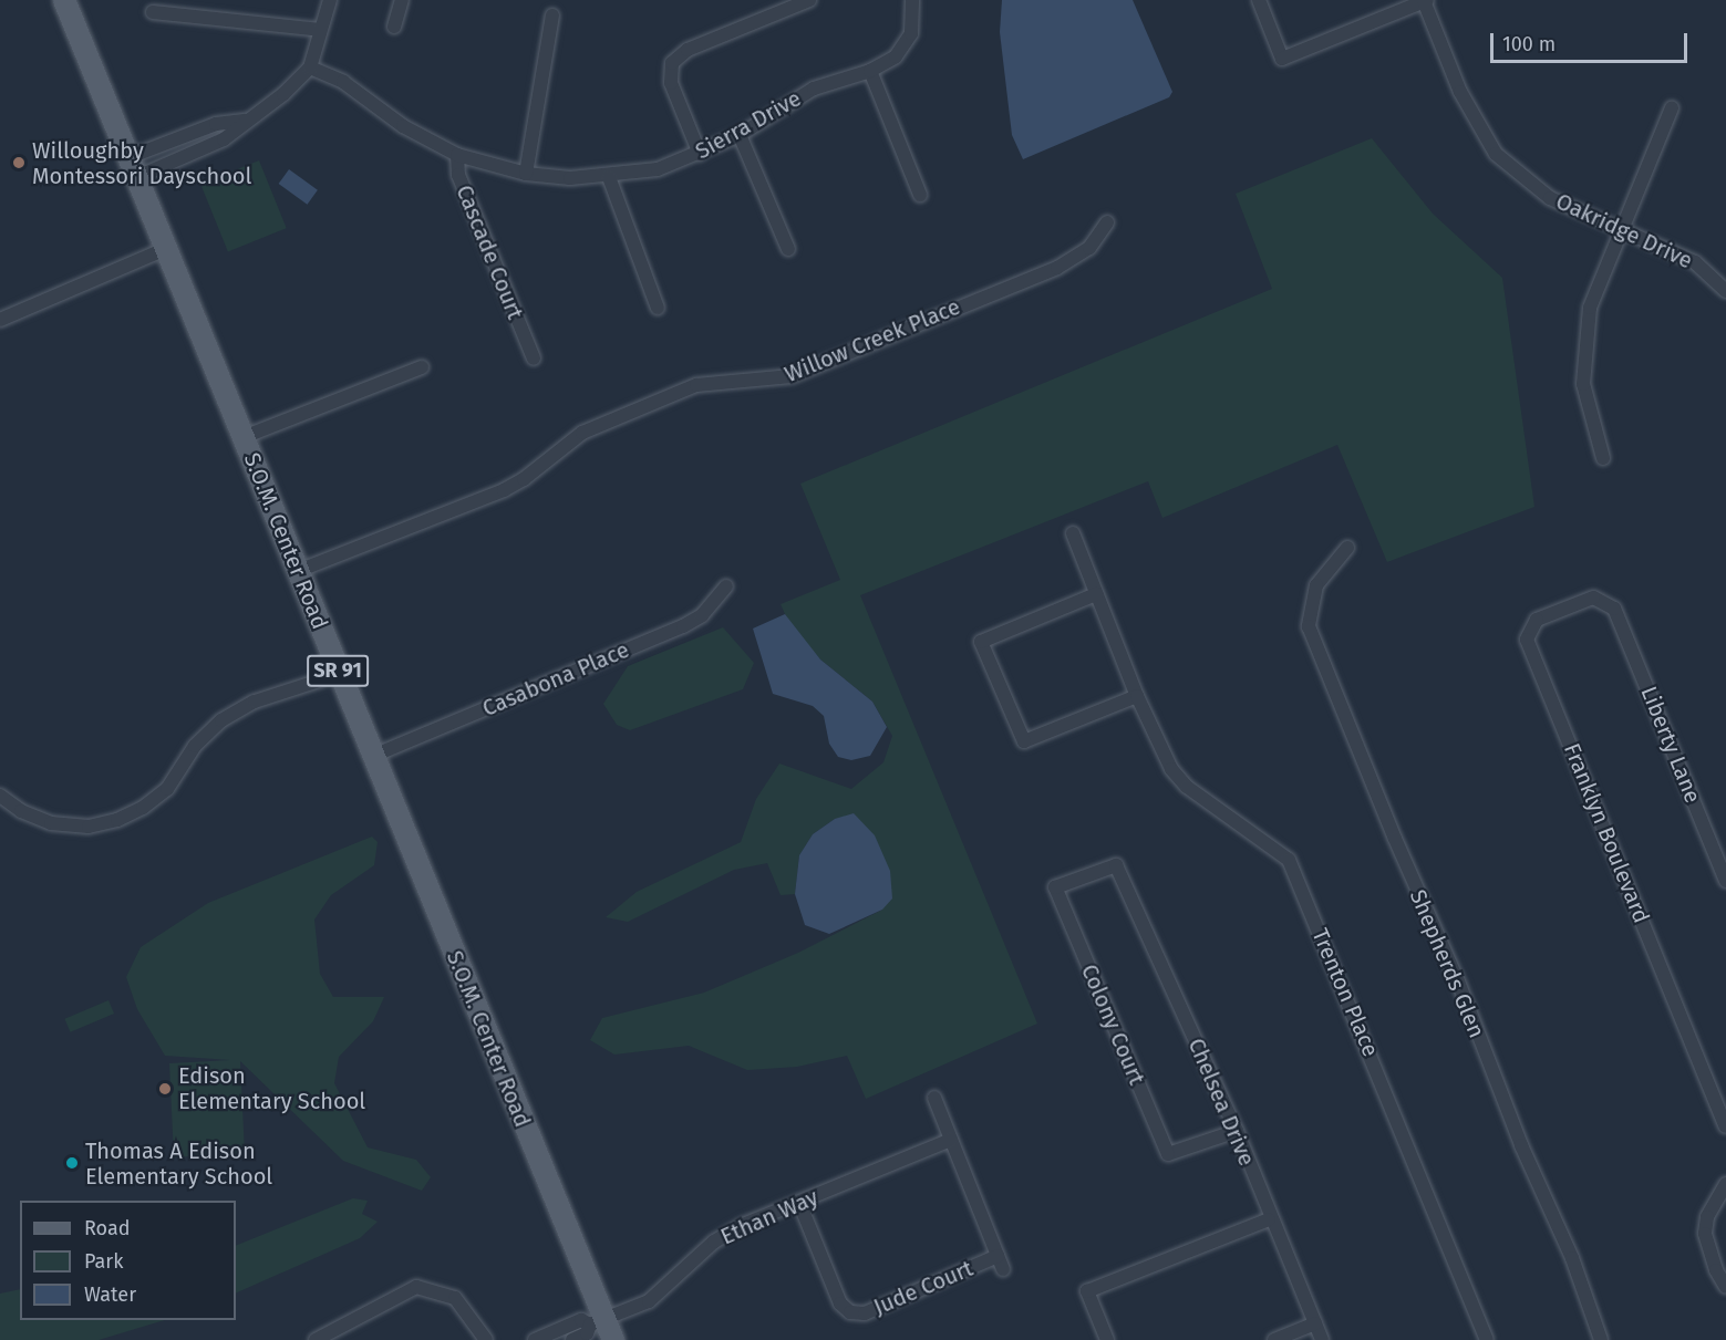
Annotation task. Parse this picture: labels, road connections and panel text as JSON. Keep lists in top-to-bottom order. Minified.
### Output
{"streets":{"main road":["S.O.M. Center Road","SR 91"],"street":["Sierra Drive","Oakridge Drive","Cascade Court","Willow Creek Place","Casabona Place","Liberty Lane","Franklyn Boulevard","Shepherds Glen","Trenton Place","Colony Court","Chelsea Drive","Ethan Way","Jude Court"]},"crossings":[["Sierra Drive","Cascade Court"],["Willow Creek Place","S.O.M. Center Road"],["S.O.M. Center Road","Casabona Place"],["S.O.M. Center Road","Ethan Way"],["Liberty Lane","Franklyn Boulevard"],["Colony Court","Chelsea Drive"],["Ethan Way","Jude Court"]],"places":["Willoughby Montessori Dayschool","Edison Elementary School","Thomas A Edison Elementary School"],"legend":["Road","Park","Water"],"scale_bar":"100 m"}
